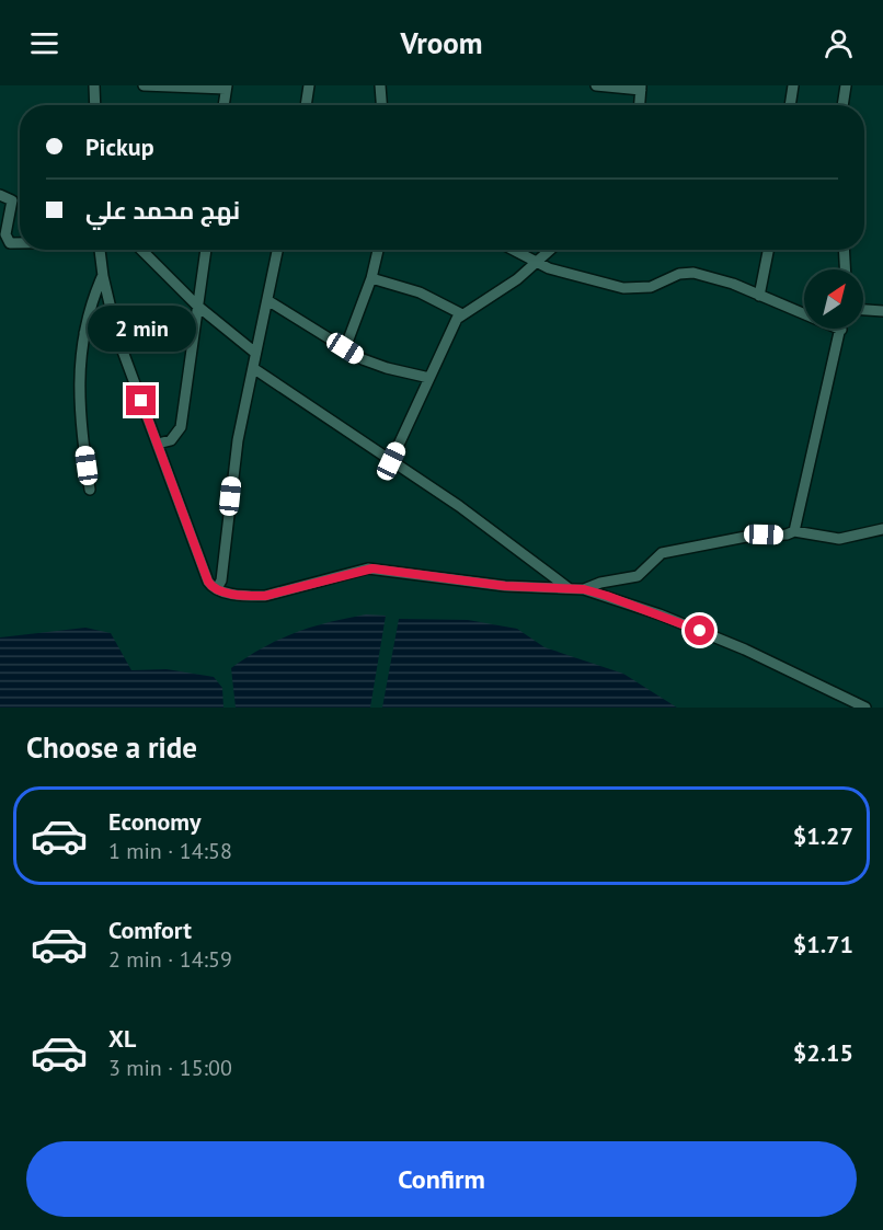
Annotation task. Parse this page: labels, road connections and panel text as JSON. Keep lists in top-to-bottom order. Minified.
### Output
{"north":"top right","page":{"header":"Vroom","banner":["Pickup","نهج محمد علي"],"bubble":"2 min","heading":"Choose a ride","list":[{"name":"Economy","note":"1 min · 14:58","value":"$1.27"},{"name":"Comfort","note":"2 min · 14:59","value":"$1.71"},{"name":"XL","note":"3 min · 15:00","value":"$2.15"}],"buttons":"Confirm"}}
